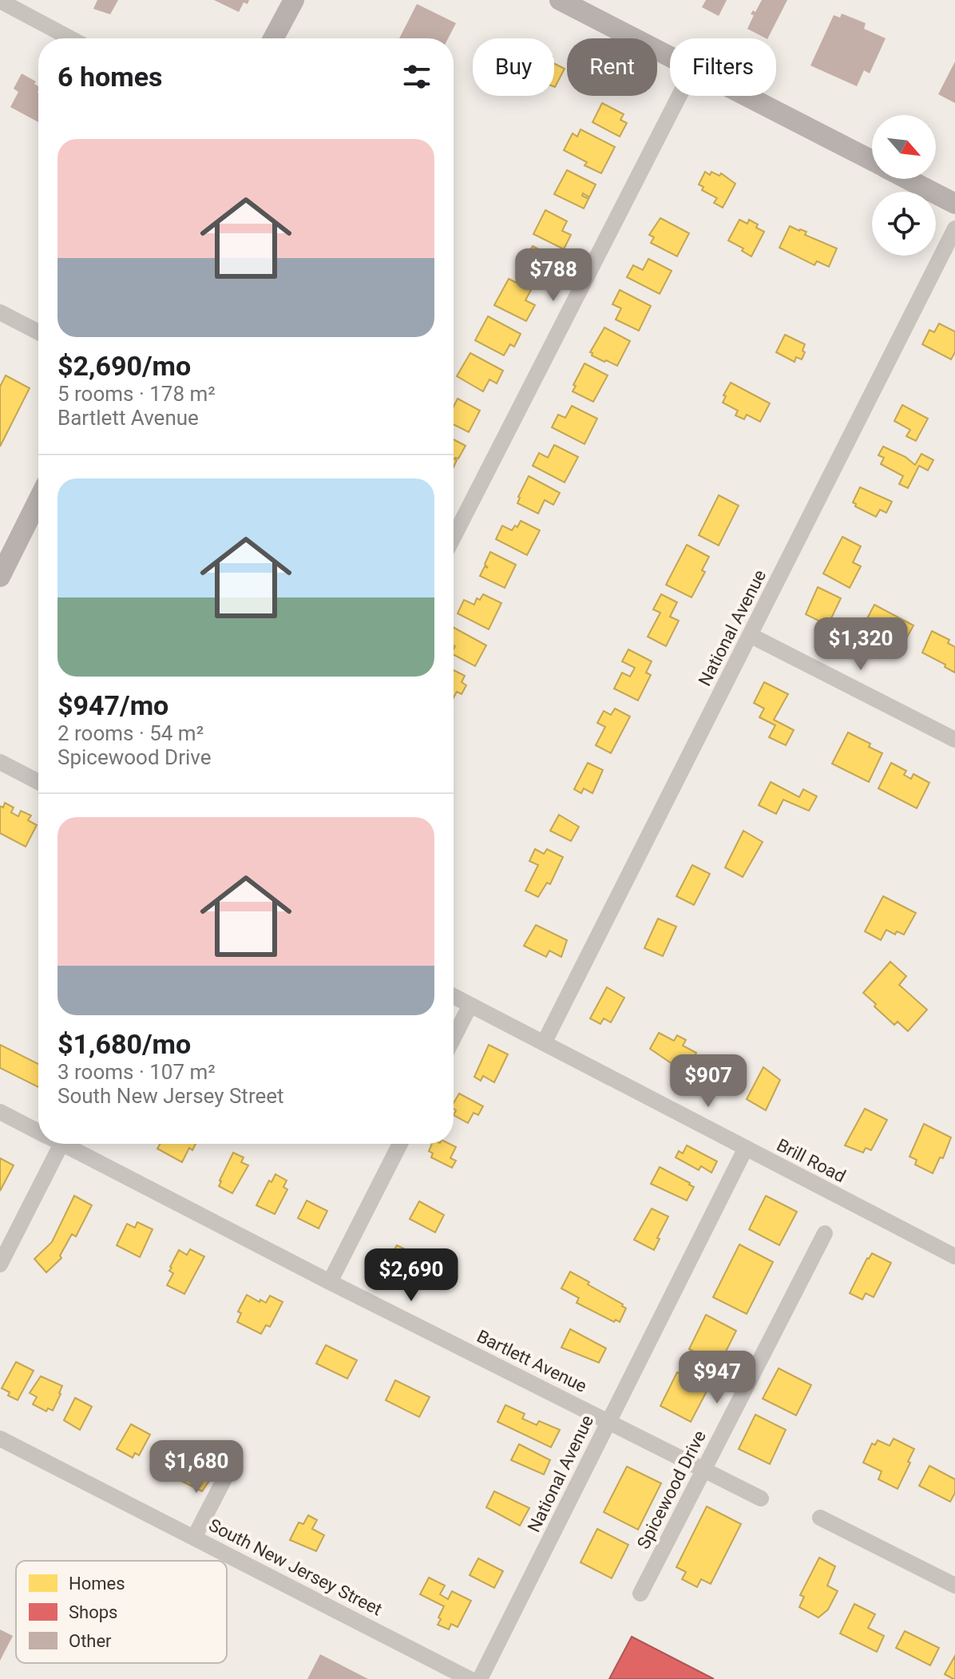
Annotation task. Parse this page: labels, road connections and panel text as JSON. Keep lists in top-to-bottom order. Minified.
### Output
{"streets":{"street":["National Avenue","Brill Road","Bartlett Avenue","Spicewood Drive","South New Jersey Street"]},"crossings":[["National Avenue","Brill Road"],["National Avenue","Bartlett Avenue"],["Bartlett Avenue","Spicewood Drive"]],"legend":["Homes","Shops","Other"],"north":"bottom right","page":{"chip":["Buy","Rent","Filters"],"heading":"6 homes","list":[{"name":"$2,690/mo","note":"5 rooms · 178 m² · Bartlett Avenue"},{"name":"$947/mo","note":"2 rooms · 54 m² · Spicewood Drive"},{"name":"$1,680/mo","note":"3 rooms · 107 m² · South New Jersey Street"}],"price":["$788","$1,320","$907","$2,690","$947","$1,680"]}}
